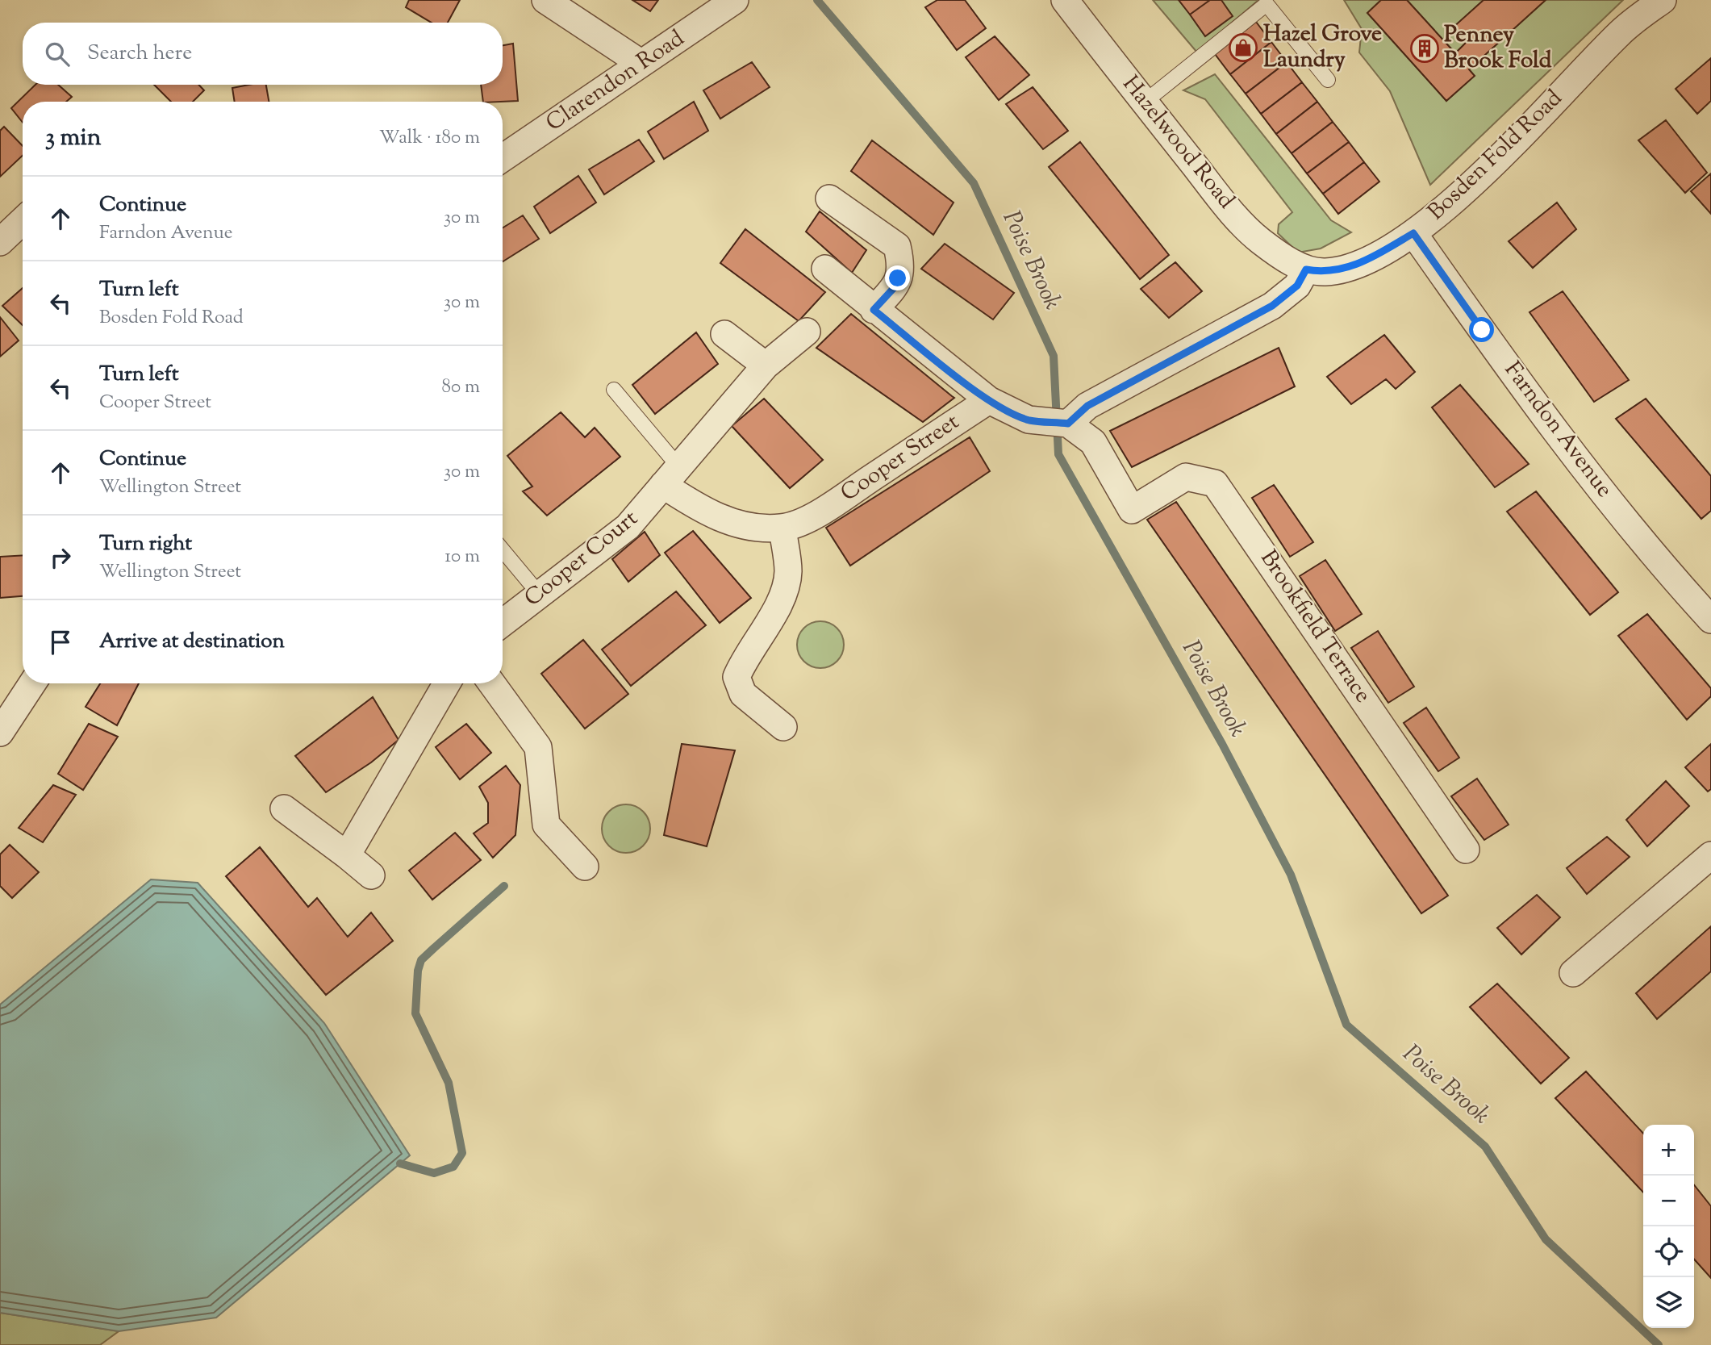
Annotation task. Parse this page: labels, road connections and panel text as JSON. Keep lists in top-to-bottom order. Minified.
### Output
{"streets":{"street":["Clarendon Road","Hazelwood Road","Bosden Fold Road","Farndon Avenue","Cooper Street","Cooper Court","Brookfield Terrace"]},"crossings":[["Hazelwood Road","Bosden Fold Road"],["Bosden Fold Road","Farndon Avenue"]],"water":["Poise Brook"],"places":{"shop":["Hazel Grove Laundry"],"building":["Penney Brook Fold"]},"page":{"search":"Search here","heading":["3 min","Walk · 180 m"],"list":[["Continue","Farndon Avenue","30 m"],["Turn left","Bosden Fold Road","30 m"],["Turn left","Cooper Street","80 m"],["Continue","Wellington Street","30 m"],["Turn right","Wellington Street","10 m"],"Arrive at destination"],"map_buttons":["+","−"]}}
